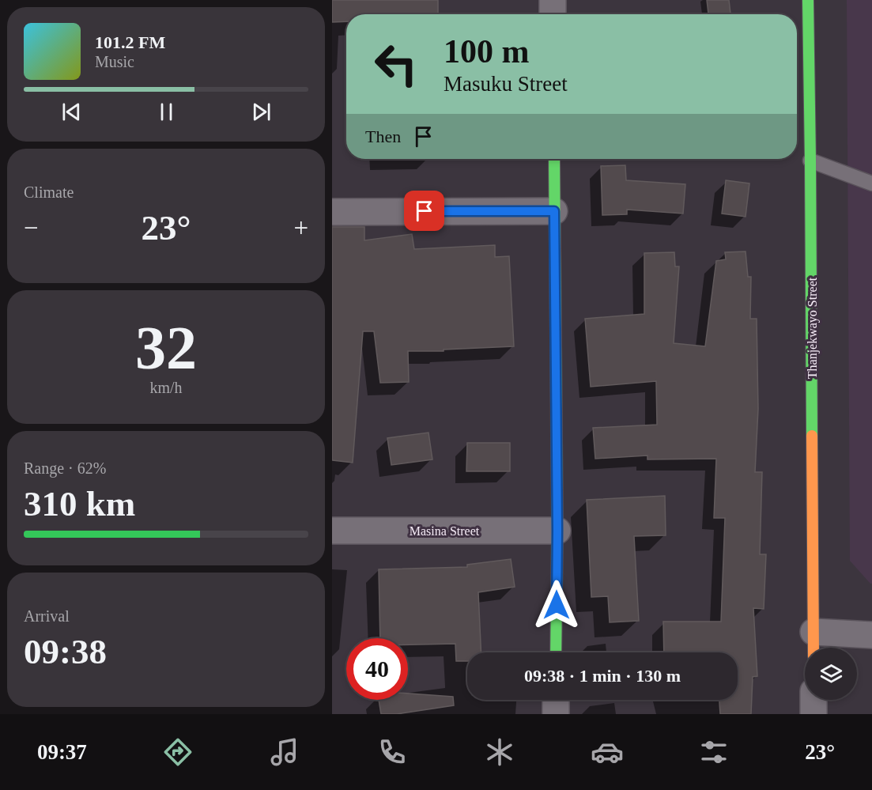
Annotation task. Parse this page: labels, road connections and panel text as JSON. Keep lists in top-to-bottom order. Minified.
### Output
{"streets":{"street":["Thanjekwayo Street","Masina Street"]},"page":{"turn":["100 m","Masuku Street"],"song":["101.2 FM","Music"],"then":"Then","tile":["Climate",["32","km/h"],["Range · 62%","310 km"],["Arrival","09:38"]],"heat":["−","23°","+"],"limit":"40","trip":"09:38 · 1 min · 130 m","tabs":["09:37","23°"]}}
